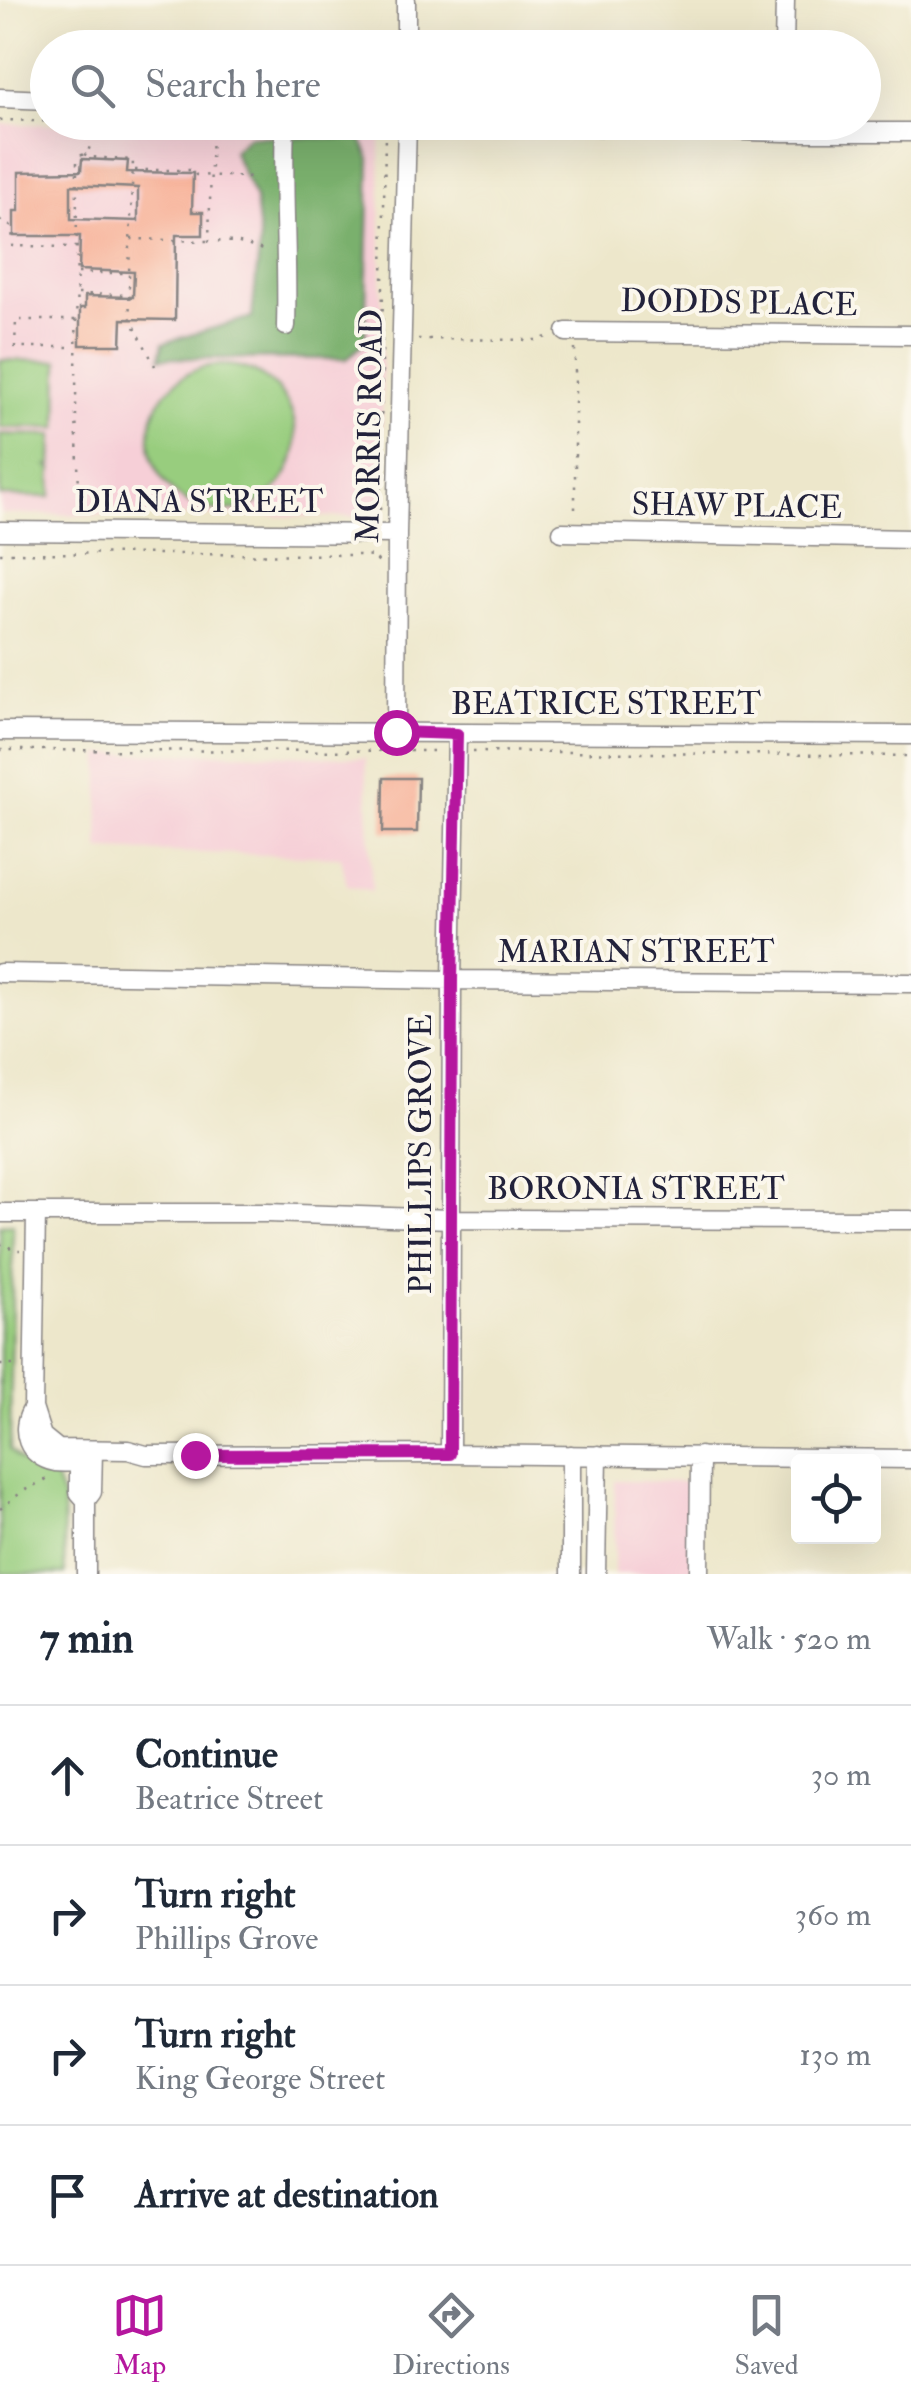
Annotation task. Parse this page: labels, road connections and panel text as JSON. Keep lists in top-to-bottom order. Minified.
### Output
{"streets":{"street":["DODDS PLACE","MORRIS ROAD","DIANA STREET","SHAW PLACE","BEATRICE STREET","MARIAN STREET","PHILLIPS GROVE","BORONIA STREET"]},"crossings":[["MORRIS ROAD","DIANA STREET"],["MORRIS ROAD","BEATRICE STREET"],["BEATRICE STREET","PHILLIPS GROVE"],["MARIAN STREET","PHILLIPS GROVE"],["PHILLIPS GROVE","BORONIA STREET"]],"page":{"search":"Search here","heading":["7 min","Walk · 520 m"],"list":[["Continue","Beatrice Street","30 m"],["Turn right","Phillips Grove","360 m"],["Turn right","King George Street","130 m"],"Arrive at destination"],"nav":["Map","Directions","Saved"]}}
